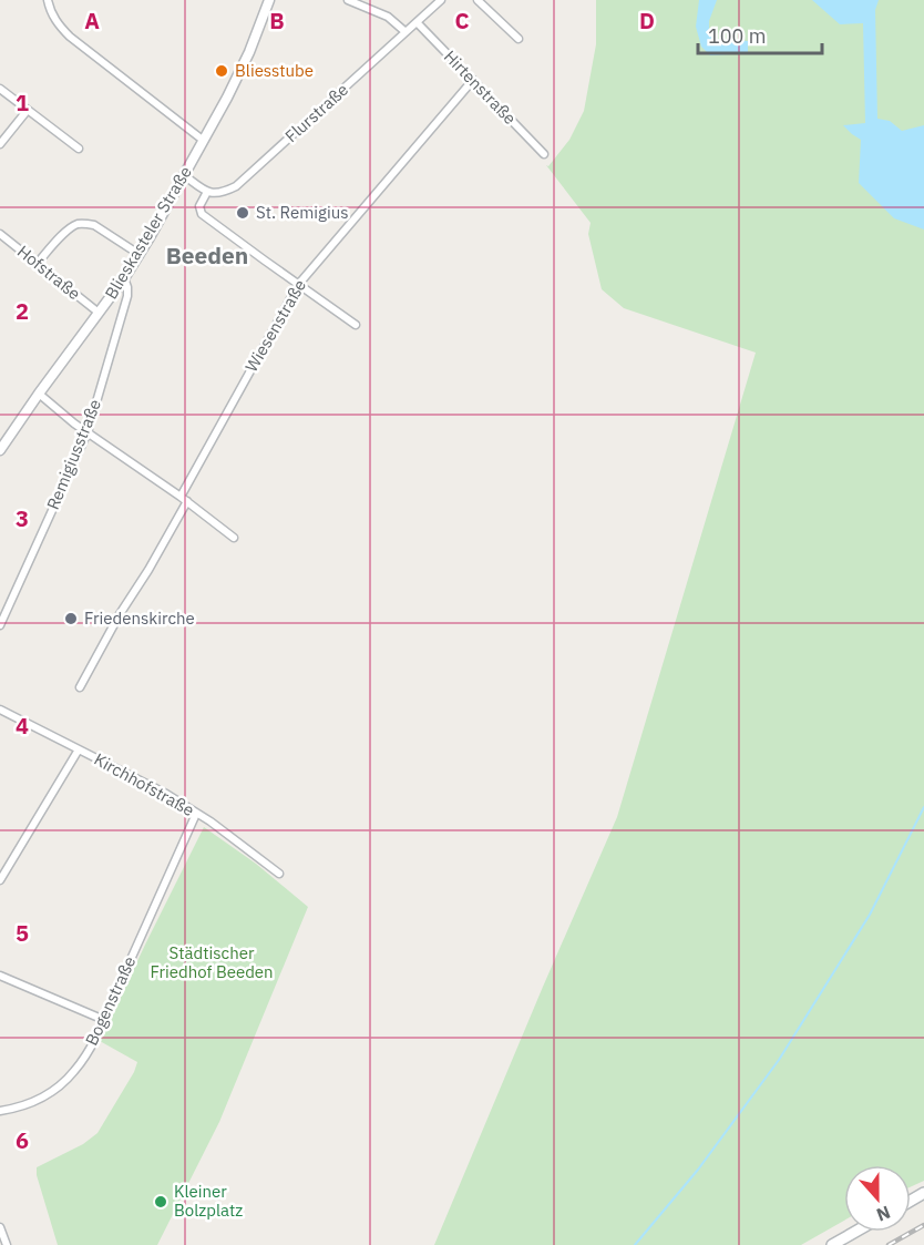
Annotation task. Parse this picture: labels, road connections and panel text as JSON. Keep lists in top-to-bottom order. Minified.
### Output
{"streets":{"street":["Hirtenstraße","Flurstraße","Blieskasteler Straße","Hofstraße","Wiesenstraße","Remigiusstraße","Kirchhofstraße","Bogenstraße"]},"crossings":[["Hirtenstraße","Flurstraße"],["Hirtenstraße","Wiesenstraße"],["Blieskasteler Straße","Hofstraße"],["Blieskasteler Straße","Remigiusstraße"],["Kirchhofstraße","Bogenstraße"]],"districts":["Beeden"],"parks":["Städtischer Friedhof Beeden"],"places":["Bliesstube","St. Remigius","Friedenskirche","Kleiner Bolzplatz"],"scale_bar":"100 m","north":"bottom","grid":{"columns":["A","B","C","D"],"rows":["1","2","3","4","5","6"]}}
